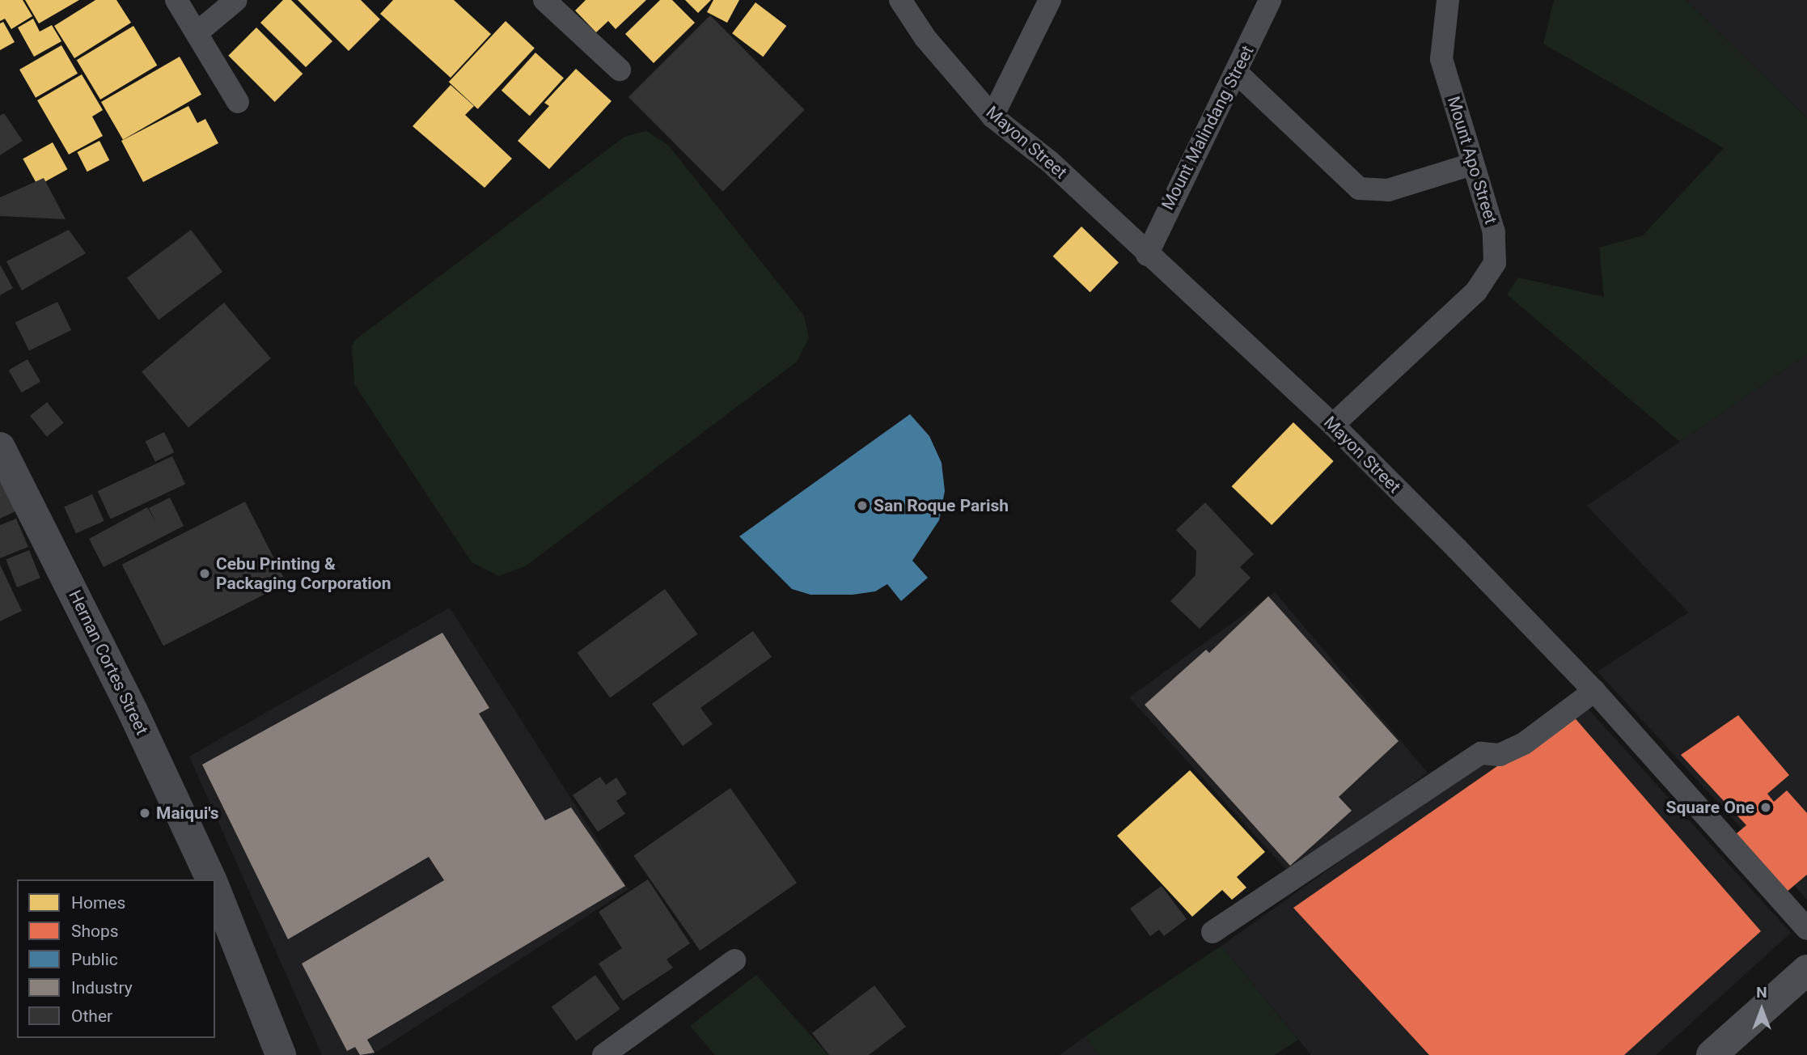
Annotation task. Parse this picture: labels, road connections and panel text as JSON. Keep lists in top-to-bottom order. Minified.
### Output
{"streets":{"main road":["Hernan Cortes Street"],"street":["Mount Malindang Street","Mayon Street","Mount Apo Street"]},"crossings":[["Mount Malindang Street","Mayon Street"],["Mayon Street","Mount Apo Street"]],"places":["San Roque Parish","Cebu Printing & Packaging Corporation","Square One","Maiqui's"],"legend":["Homes","Shops","Public","Industry","Other"],"north":"top"}
